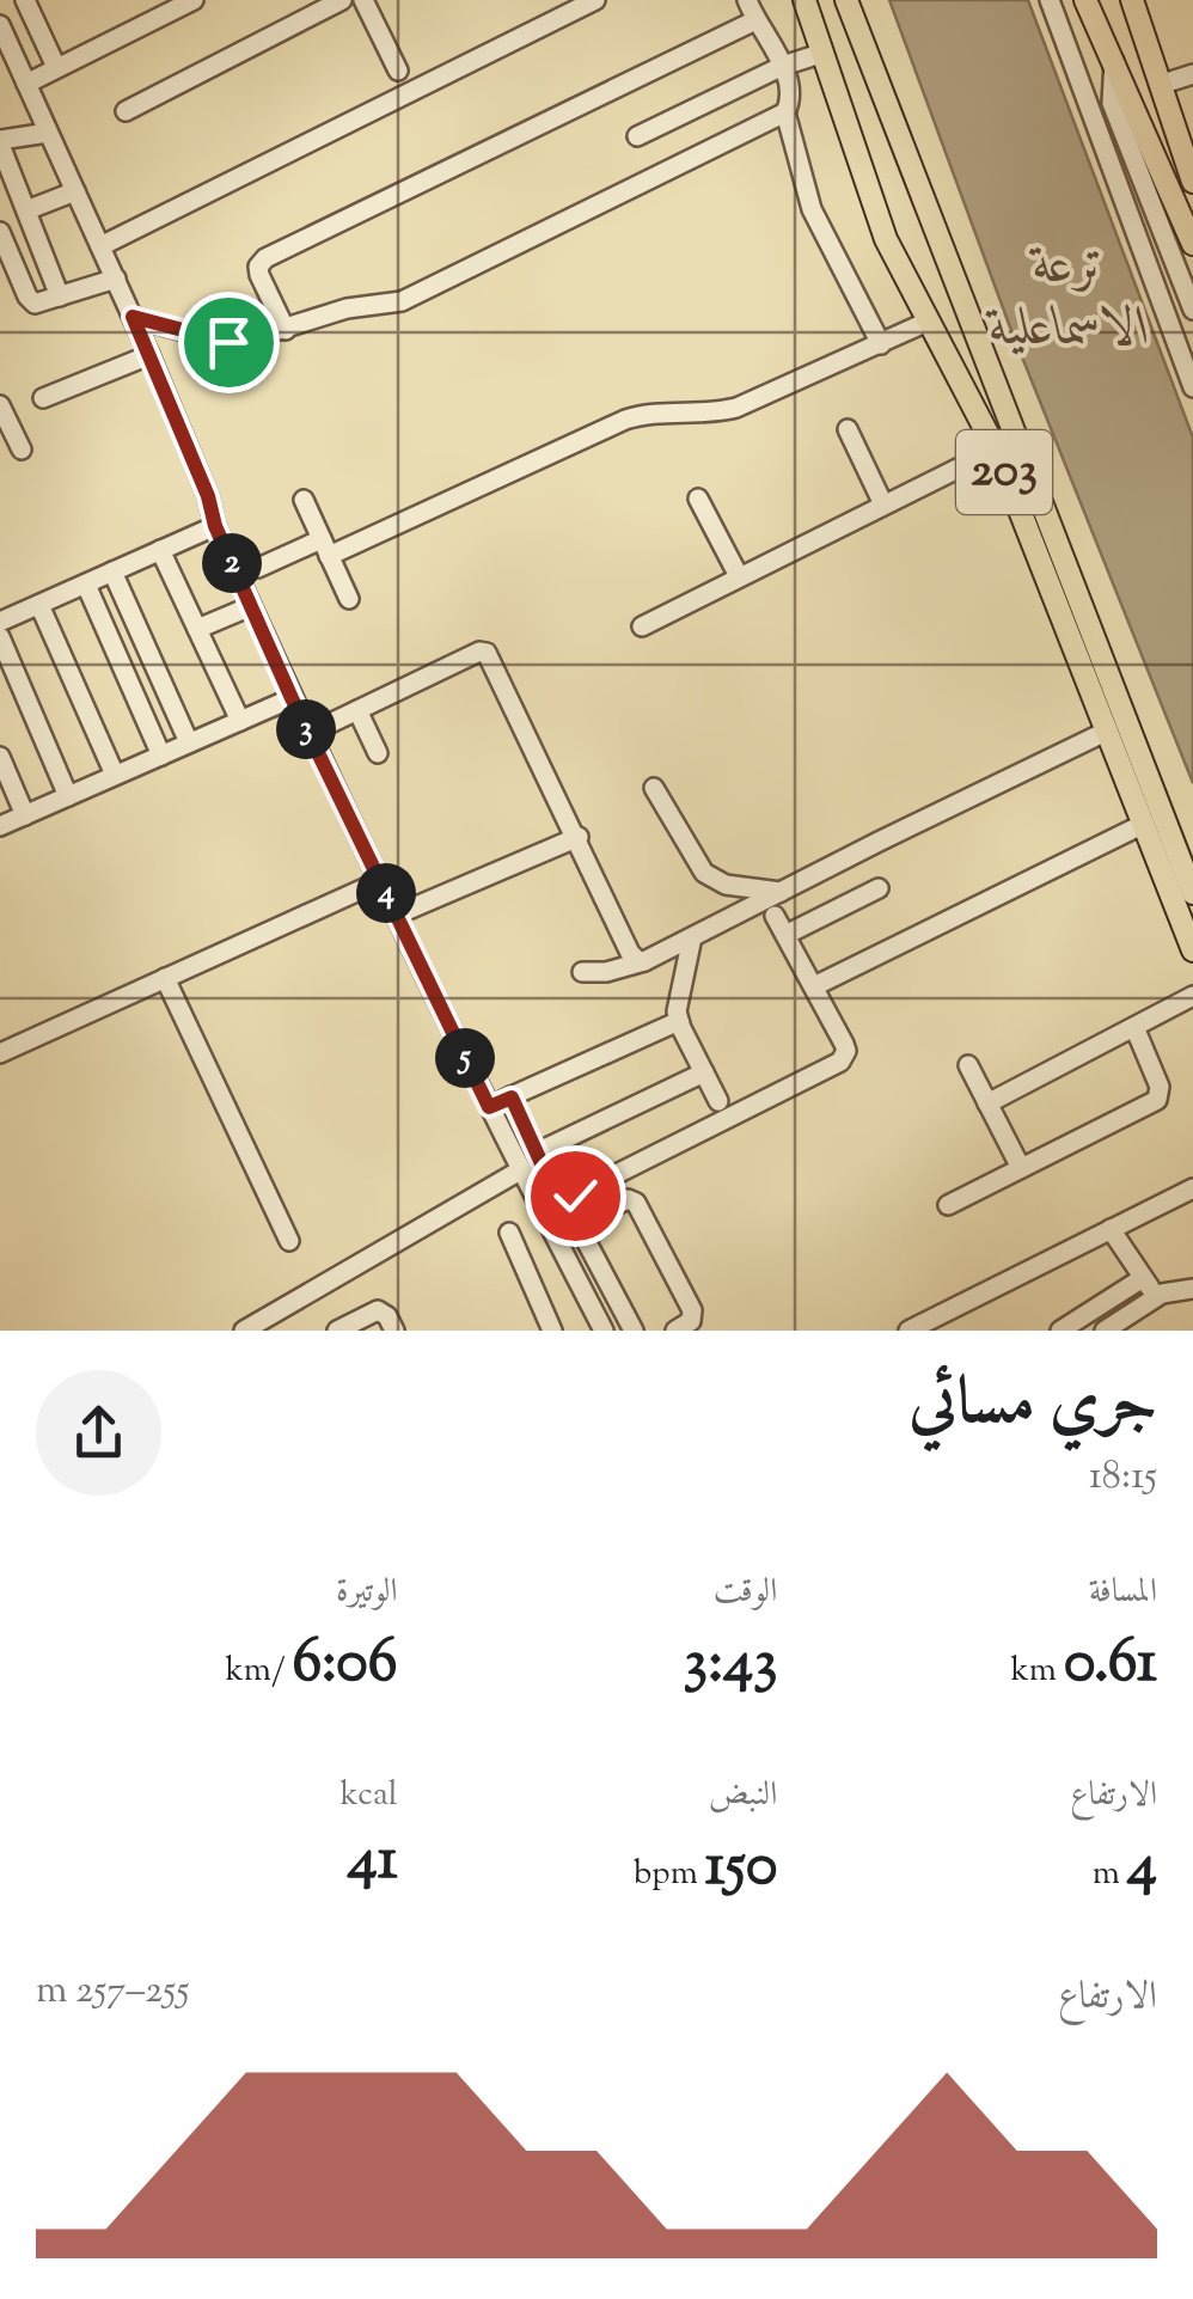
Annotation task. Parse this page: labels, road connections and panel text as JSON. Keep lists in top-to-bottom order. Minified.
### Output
{"streets":{"main road":["203"]},"water":["ترعة الاسماعلية"],"page":{"pins":["2","3","4","5"],"heading":["جري مسائي","18:15"],"stats":[["المسافة","0.61 km"],["الوقت","3:43"],["الوتيرة","6:06 /km"],["الارتفاع","4 m"],["النبض","150 bpm"],["kcal","41"]],"chart":["الارتفاع","255–257 m"]}}
